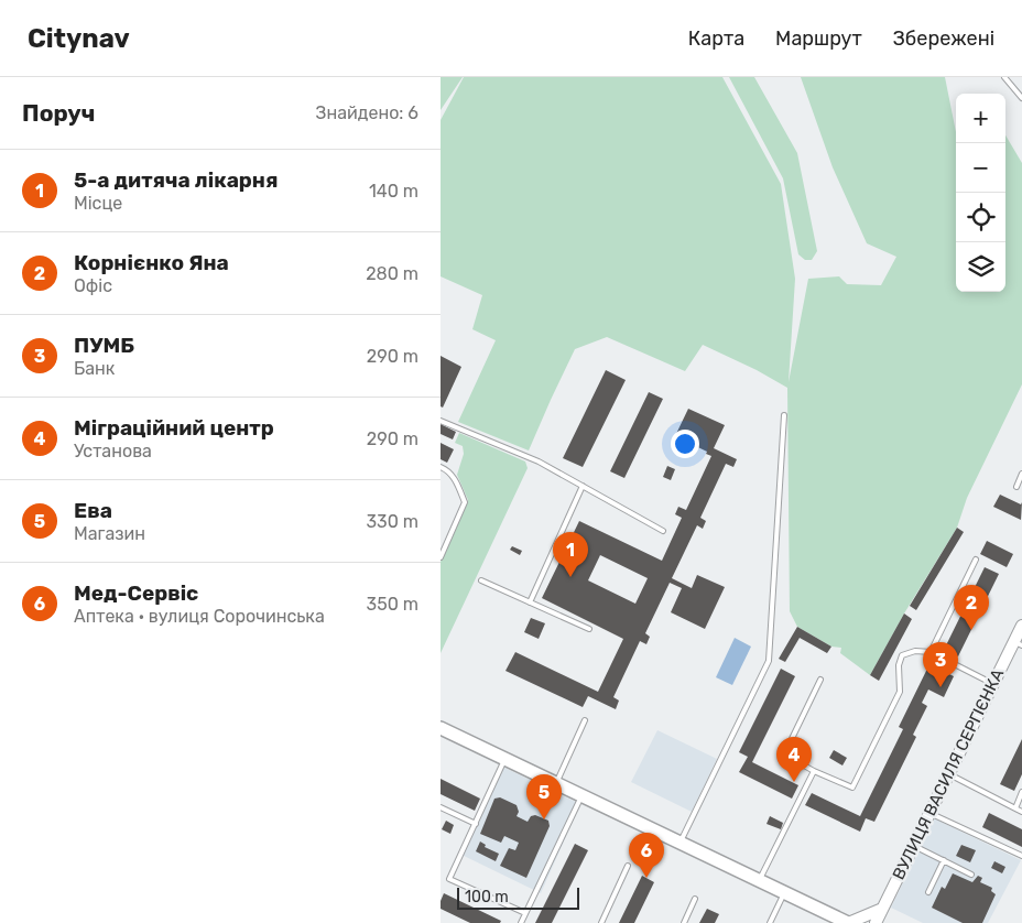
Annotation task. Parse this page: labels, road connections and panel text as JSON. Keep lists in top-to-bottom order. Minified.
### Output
{"streets":{"main road":["ВУЛИЦЯ ВАСИЛЯ СЕРГІЄНКА"]},"scale_bar":"100 m","page":{"header":"Citynav","nav":["Карта","Маршрут","Збережені"],"heading":["Поруч","Знайдено: 6"],"map_buttons":["+","−"],"list":[{"mark":"1","name":"5-а дитяча лікарня","note":"Місце","value":"140 m"},{"mark":"2","name":"Корнієнко Яна","note":"Офіс","value":"280 m"},{"mark":"3","name":"ПУМБ","note":"Банк","value":"290 m"},{"mark":"4","name":"Міграційний центр","note":"Установа","value":"290 m"},{"mark":"5","name":"Ева","note":"Магазин","value":"330 m"},{"mark":"6","name":"Мед-Сервіс","note":"Аптека · вулиця Сорочинська","value":"350 m"}],"pins":["1","2","3","4","5","6"],"scale":"100 m"}}
